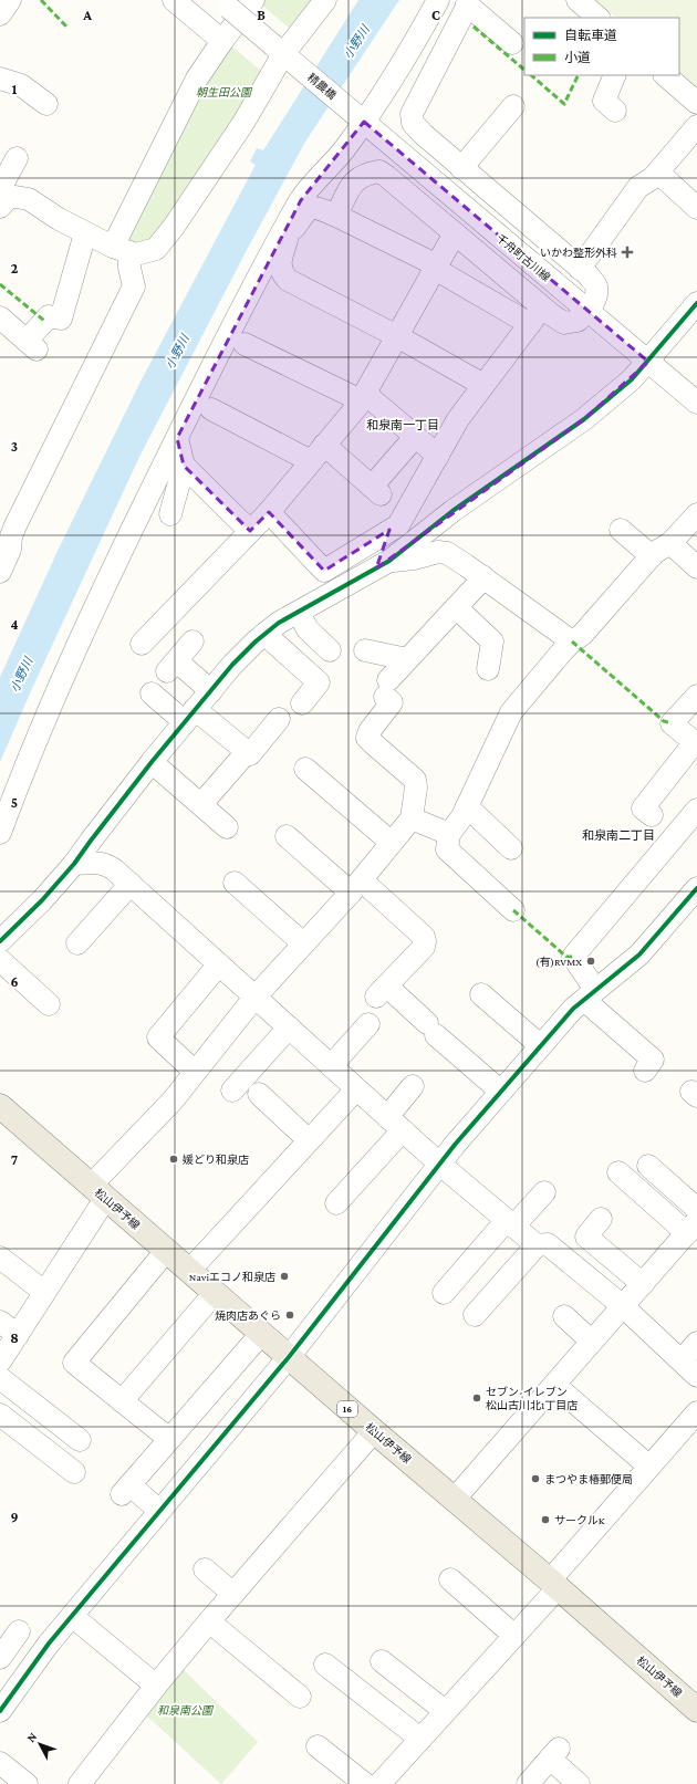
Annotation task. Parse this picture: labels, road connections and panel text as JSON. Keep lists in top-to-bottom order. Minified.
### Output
{"streets":{"main road":["松山伊予線","16"],"street":["精農橋","千舟町古川線"]},"crossings":[["精農橋","千舟町古川線"]],"districts":["和泉南一丁目","和泉南二丁目"],"water":["小野川"],"parks":["朝生田公園","和泉南公園"],"places":{"health":["いかわ整形外科"],"other":["(有)RVMX","媛どり和泉店","Naviエコノ和泉店","焼肉店あぐら","セブン-イレブン 松山古川北1丁目店","まつやま椿郵便局","サークルK"]},"legend":["自転車道","小道"],"north":"top left","grid":{"columns":["A","B","C"],"rows":["1","2","3","4","5","6","7","8","9"]}}
